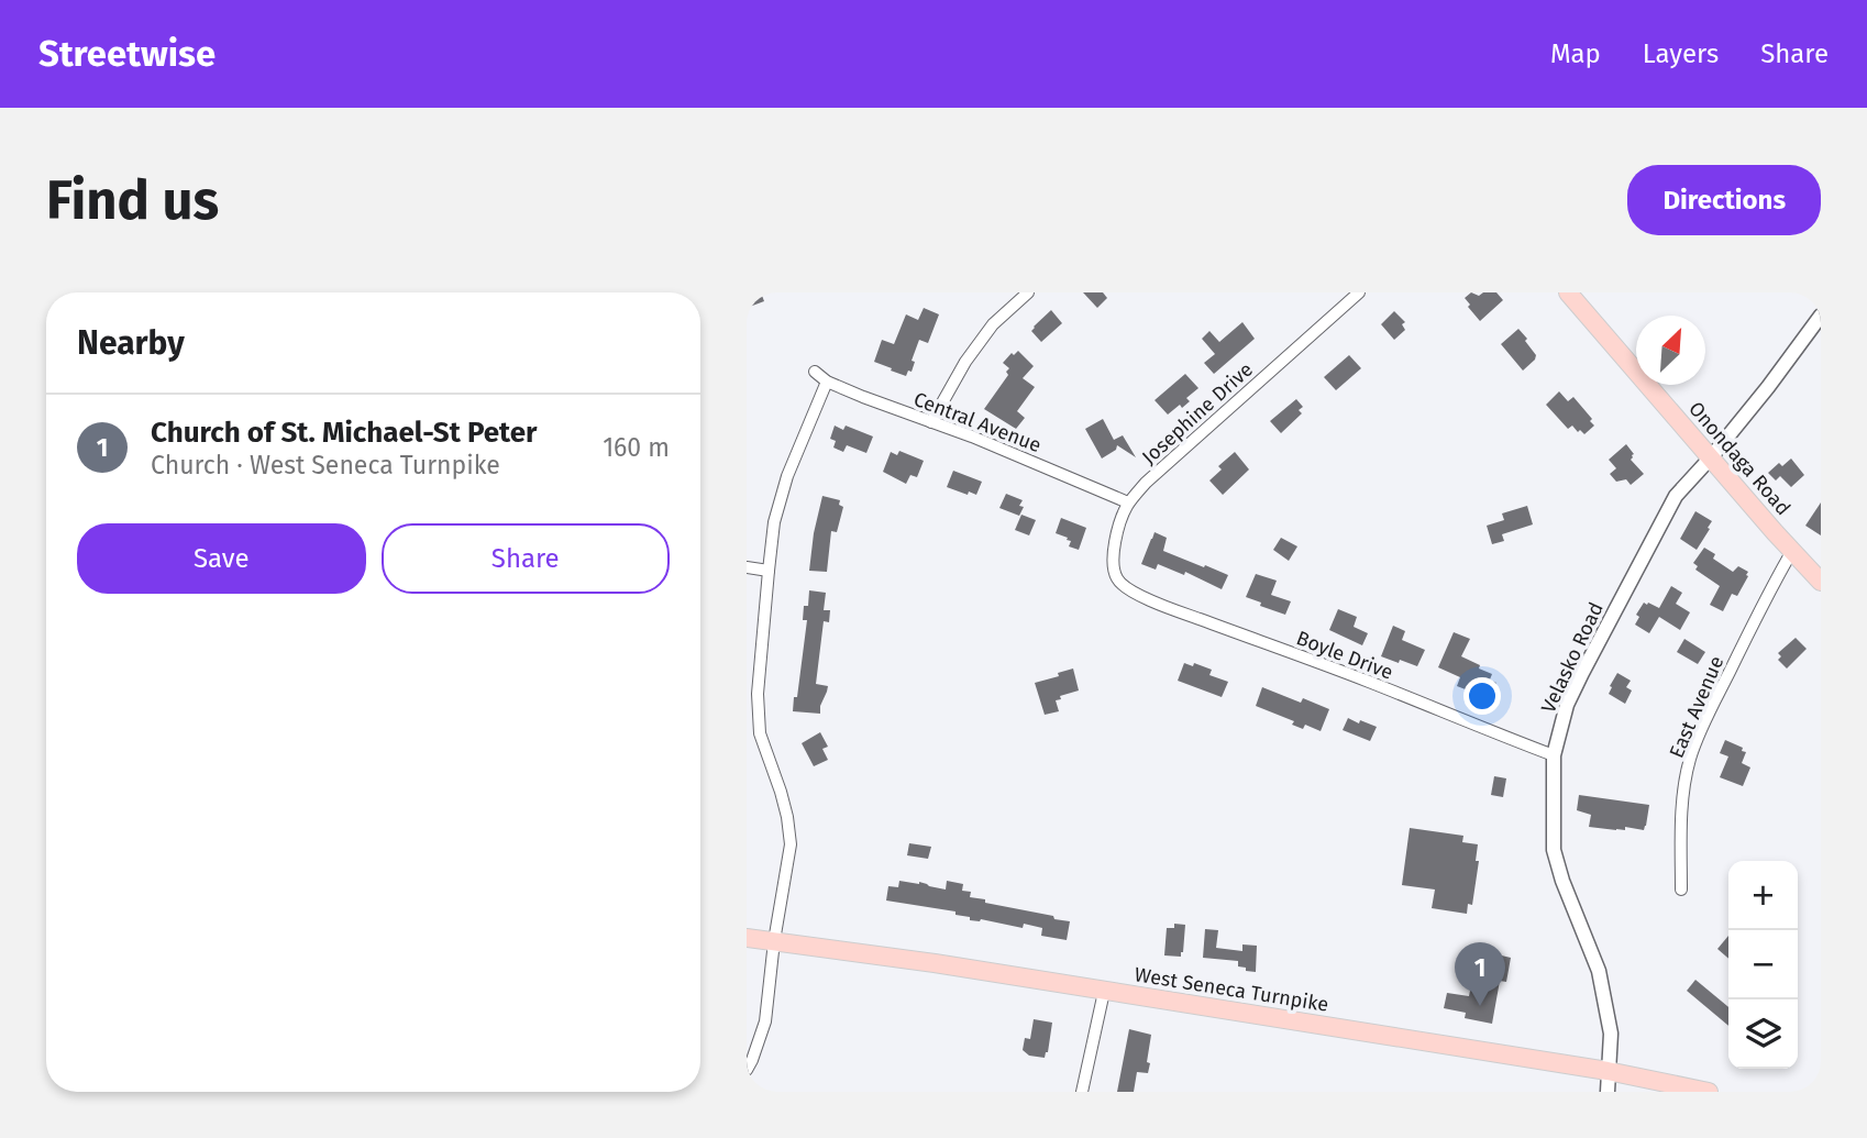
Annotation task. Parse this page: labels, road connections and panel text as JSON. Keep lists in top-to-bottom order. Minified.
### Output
{"streets":{"main road":["Onondaga Road","West Seneca Turnpike"],"street":["Josephine Drive","Central Avenue","Boyle Drive","Velasko Road","East Avenue"]},"crossings":[["Josephine Drive","Central Avenue"],["Josephine Drive","Boyle Drive"],["Onondaga Road","Velasko Road"],["Onondaga Road","East Avenue"],["Boyle Drive","Velasko Road"],["Velasko Road","West Seneca Turnpike"]],"north":"top right","page":{"header":"Streetwise","nav":["Map","Layers","Share"],"buttons":["Directions",["Save","Share"]],"title":"Find us","heading":"Nearby","list":[{"mark":"1","name":"Church of St. Michael-St Peter","note":"Church · West Seneca Turnpike","value":"160 m"}],"map_buttons":["+","−"],"pins":"1"}}
